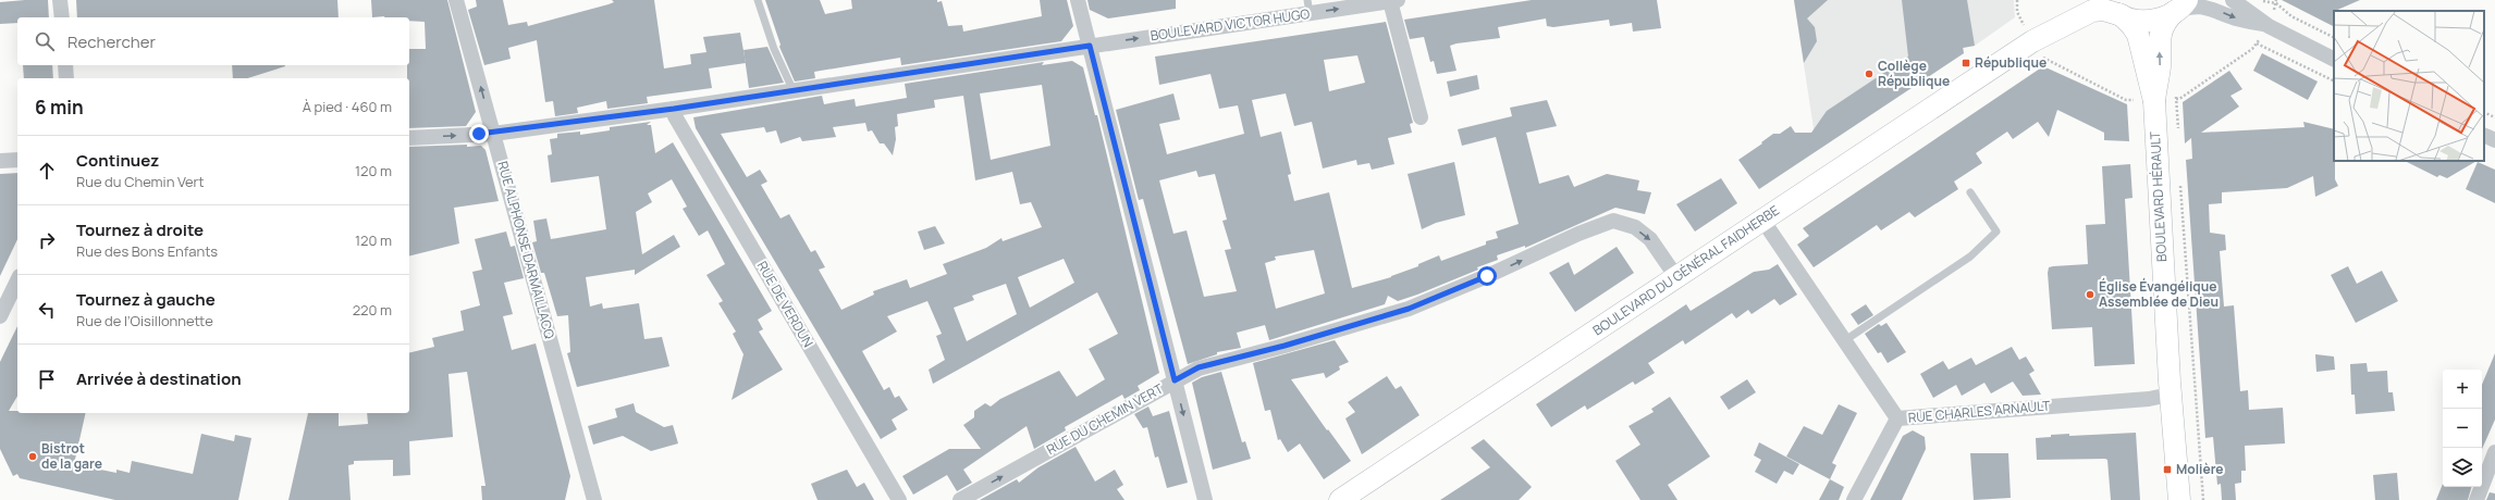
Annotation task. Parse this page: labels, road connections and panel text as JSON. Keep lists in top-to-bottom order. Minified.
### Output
{"streets":{"main road":["BOULEVARD HÉRAULT","BOULEVARD DU GÉNÉRAL FAIDHERBE"],"street":["BOULEVARD VICTOR HUGO","RUE ALPHONSE DARMAILLACQ","RUE DE VERDUN","RUE CHARLES ARNAULT","RUE DU CHEMIN VERT"]},"crossings":[["BOULEVARD VICTOR HUGO","RUE ALPHONSE DARMAILLACQ"],["BOULEVARD VICTOR HUGO","RUE DE VERDUN"],["BOULEVARD HÉRAULT","BOULEVARD DU GÉNÉRAL FAIDHERBE"],["BOULEVARD HÉRAULT","RUE CHARLES ARNAULT"],["BOULEVARD DU GÉNÉRAL FAIDHERBE","RUE CHARLES ARNAULT"],["BOULEVARD DU GÉNÉRAL FAIDHERBE","RUE DU CHEMIN VERT"]],"one_way":["BOULEVARD VICTOR HUGO","RUE DU CHEMIN VERT"],"places":{"transit":["République","Molière"],"other":["Collège République","Église Évangélique Assemblée de Dieu","Bistrot de la gare"]},"page":{"search":"Rechercher","heading":["6 min","À pied · 460 m"],"list":[["Continuez","Rue du Chemin Vert","120 m"],["Tournez à droite","Rue des Bons Enfants","120 m"],["Tournez à gauche","Rue de l’Oisillonnette","220 m"],"Arrivée à destination"],"map_buttons":["+","−"]}}
